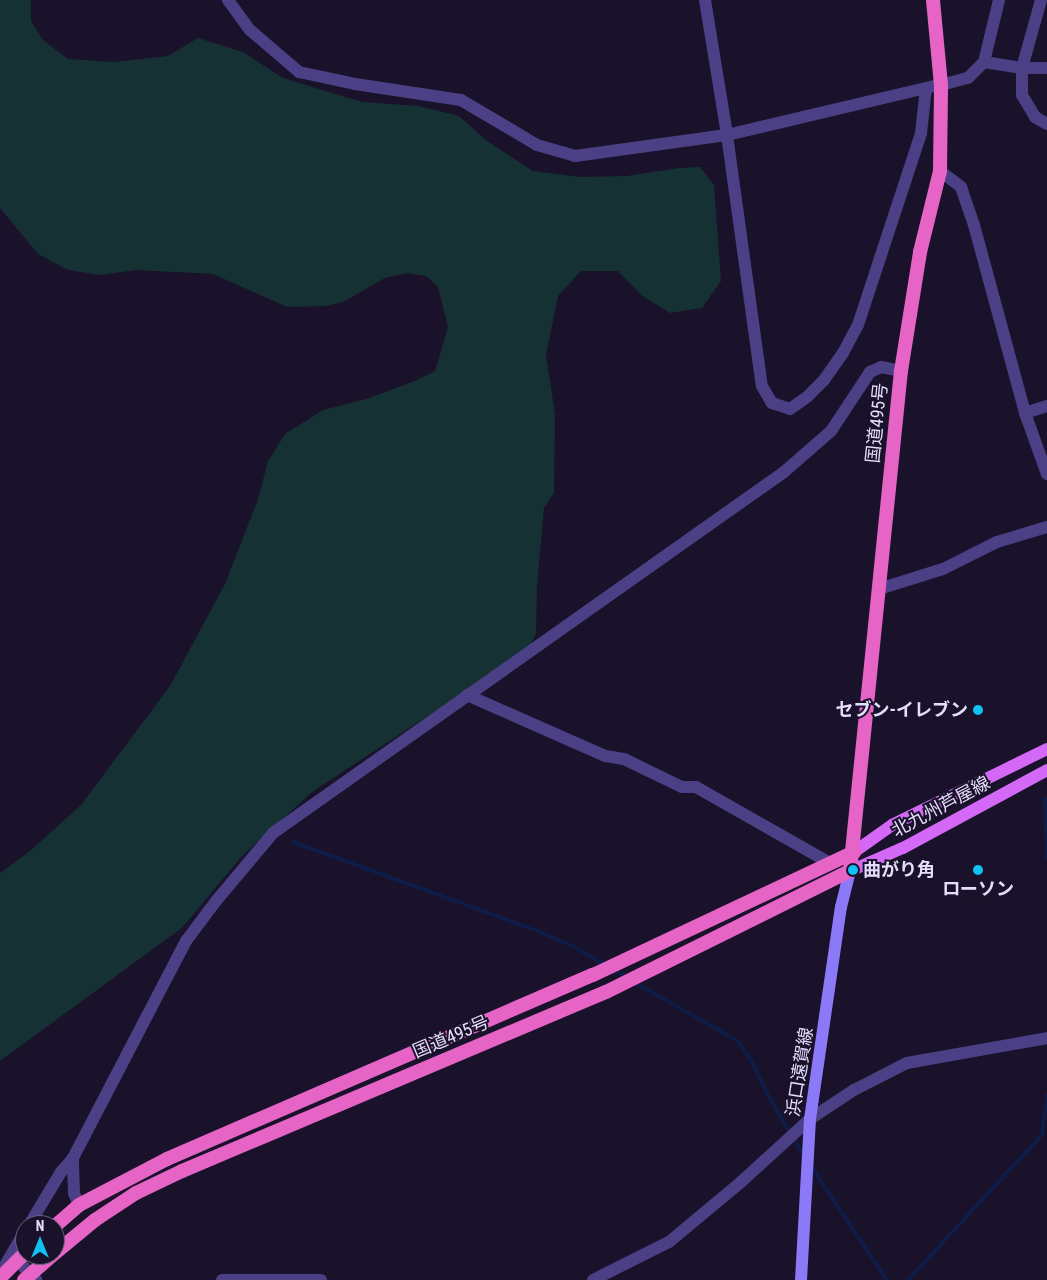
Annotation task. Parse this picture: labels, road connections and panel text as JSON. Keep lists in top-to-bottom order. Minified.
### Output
{"streets":{"highway":["国道495号"],"main road":["北九州芦屋線","浜口遠賀線"]},"crossings":[["国道495号","北九州芦屋線"],["国道495号","浜口遠賀線"],["北九州芦屋線","浜口遠賀線"]],"places":["セブン-イレブン","曲がり角","ローソン"],"north":"top"}
